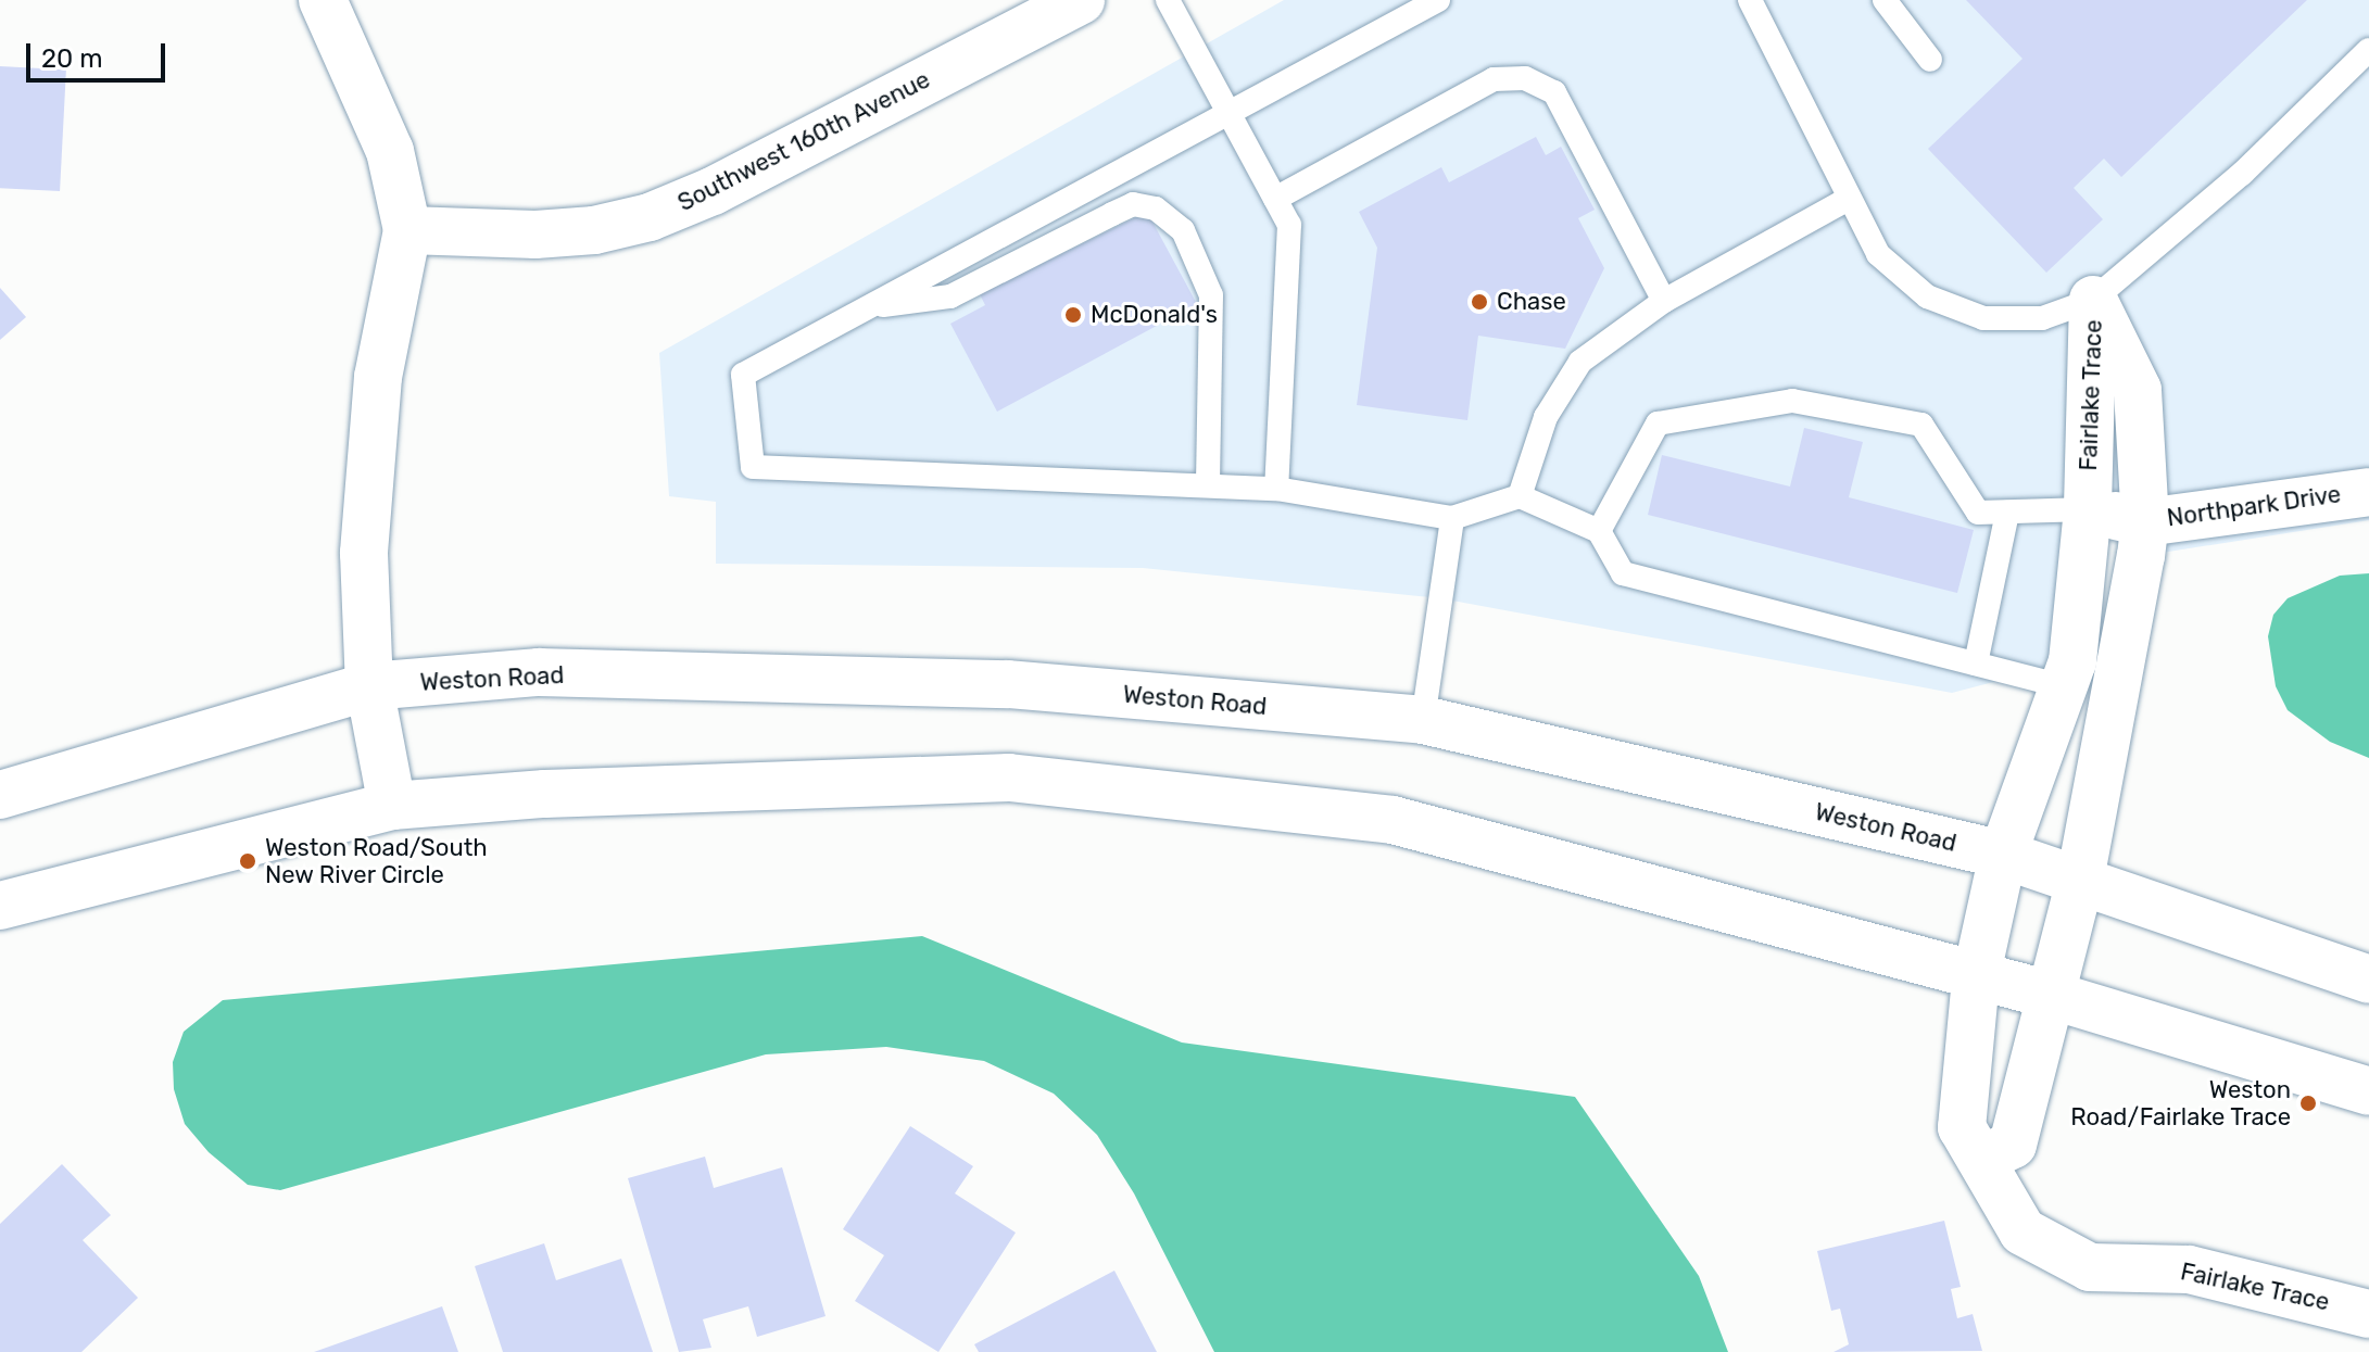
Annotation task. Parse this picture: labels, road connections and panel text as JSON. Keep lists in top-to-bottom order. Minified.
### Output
{"streets":{"main road":["Southwest 160th Avenue","Fairlake Trace","Northpark Drive","Weston Road"]},"crossings":[["Fairlake Trace","Northpark Drive"],["Fairlake Trace","Weston Road"]],"places":["Chase","McDonald's","Weston Road/South New River Circle","Weston Road/Fairlake Trace"],"scale_bar":"20 m"}
